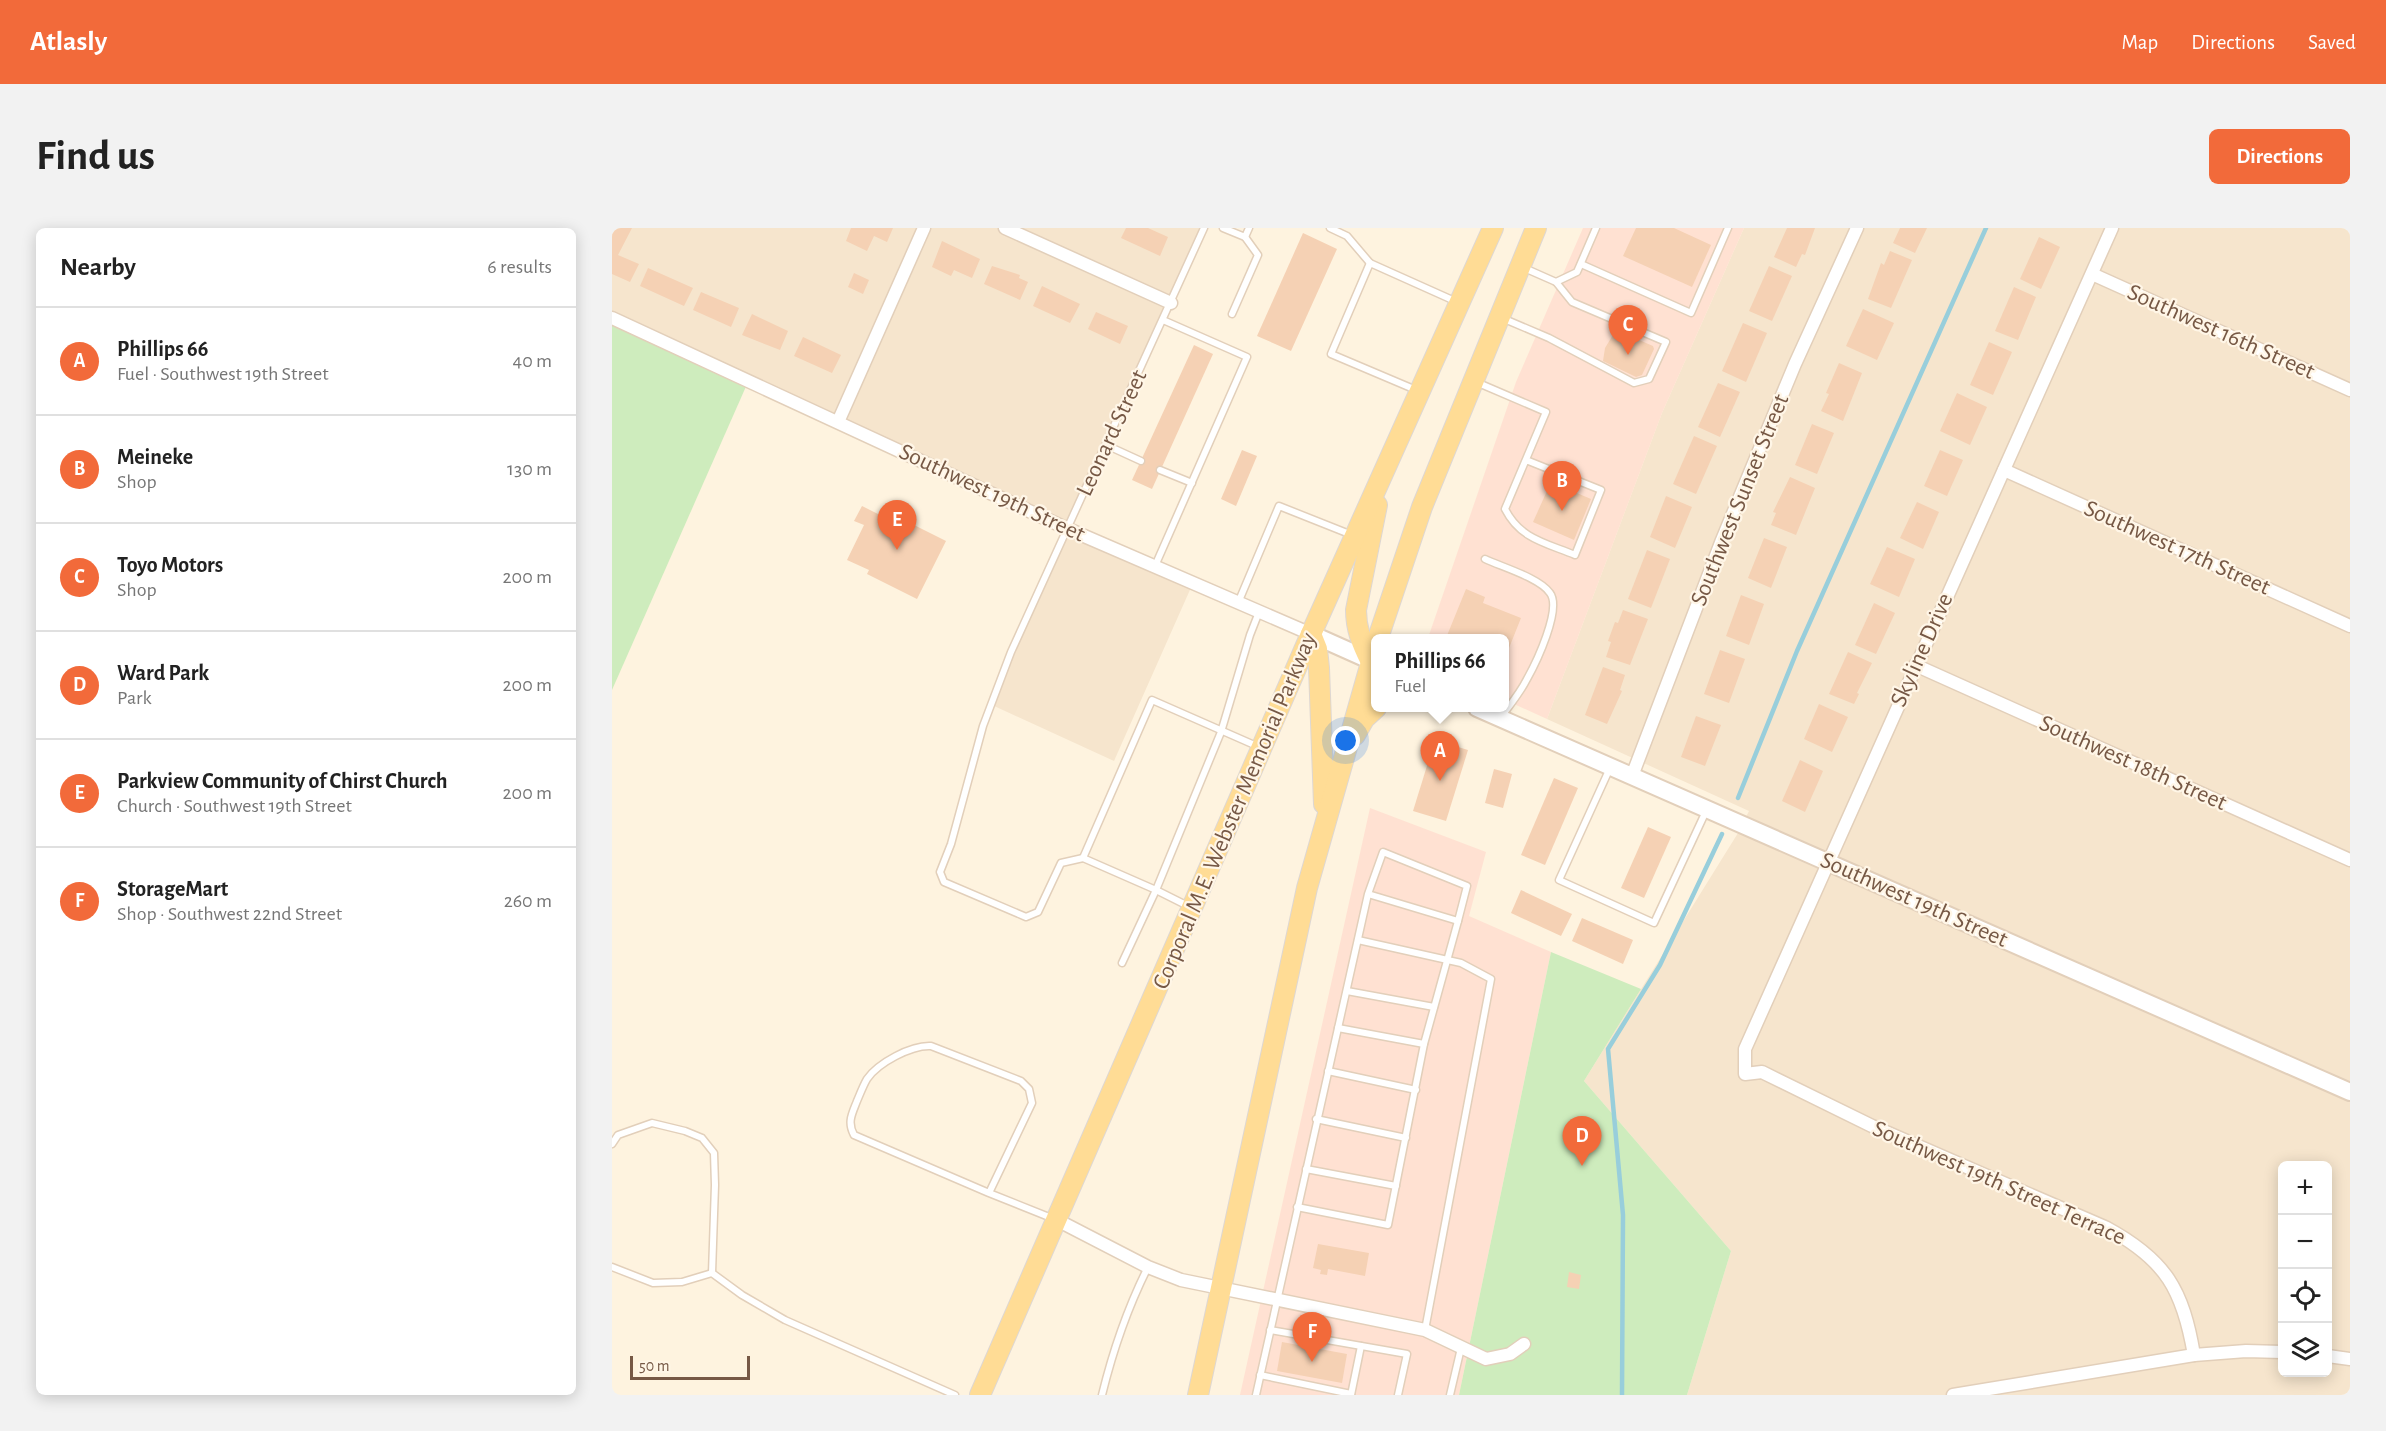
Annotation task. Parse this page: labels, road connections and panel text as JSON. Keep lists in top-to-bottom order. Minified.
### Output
{"streets":{"main road":["Corporal M.E. Webster Memorial Parkway"],"street":["Southwest 16th Street","Southwest 19th Street","Southwest Sunset Street","Southwest 17th Street","Skyline Drive","Southwest 18th Street","Southwest 19th Street Terrace"],"lane":["Leonard Street"]},"crossings":[["Southwest 16th Street","Skyline Drive"],["Leonard Street","Southwest 19th Street"],["Southwest 19th Street","Southwest Sunset Street"],["Southwest 19th Street","Skyline Drive"],["Southwest 19th Street","Corporal M.E. Webster Memorial Parkway"],["Southwest 17th Street","Skyline Drive"],["Skyline Drive","Southwest 18th Street"],["Skyline Drive","Southwest 19th Street Terrace"]],"scale_bar":"50 m","page":{"header":"Atlasly","nav":["Map","Directions","Saved"],"buttons":"Directions","title":"Find us","heading":["Nearby","6 results"],"pins":["C","B","E","A","D","F"],"list":[{"mark":"A","name":"Phillips 66","note":"Fuel · Southwest 19th Street","value":"40 m"},{"mark":"B","name":"Meineke","note":"Shop","value":"130 m"},{"mark":"C","name":"Toyo Motors","note":"Shop","value":"200 m"},{"mark":"D","name":"Ward Park","note":"Park","value":"200 m"},{"mark":"E","name":"Parkview Community of Chirst Church","note":"Church · Southwest 19th Street","value":"200 m"},{"mark":"F","name":"StorageMart","note":"Shop · Southwest 22nd Street","value":"260 m"}],"popup":["Phillips 66","Fuel"],"map_buttons":["+","−"],"scale":"50 m"}}
